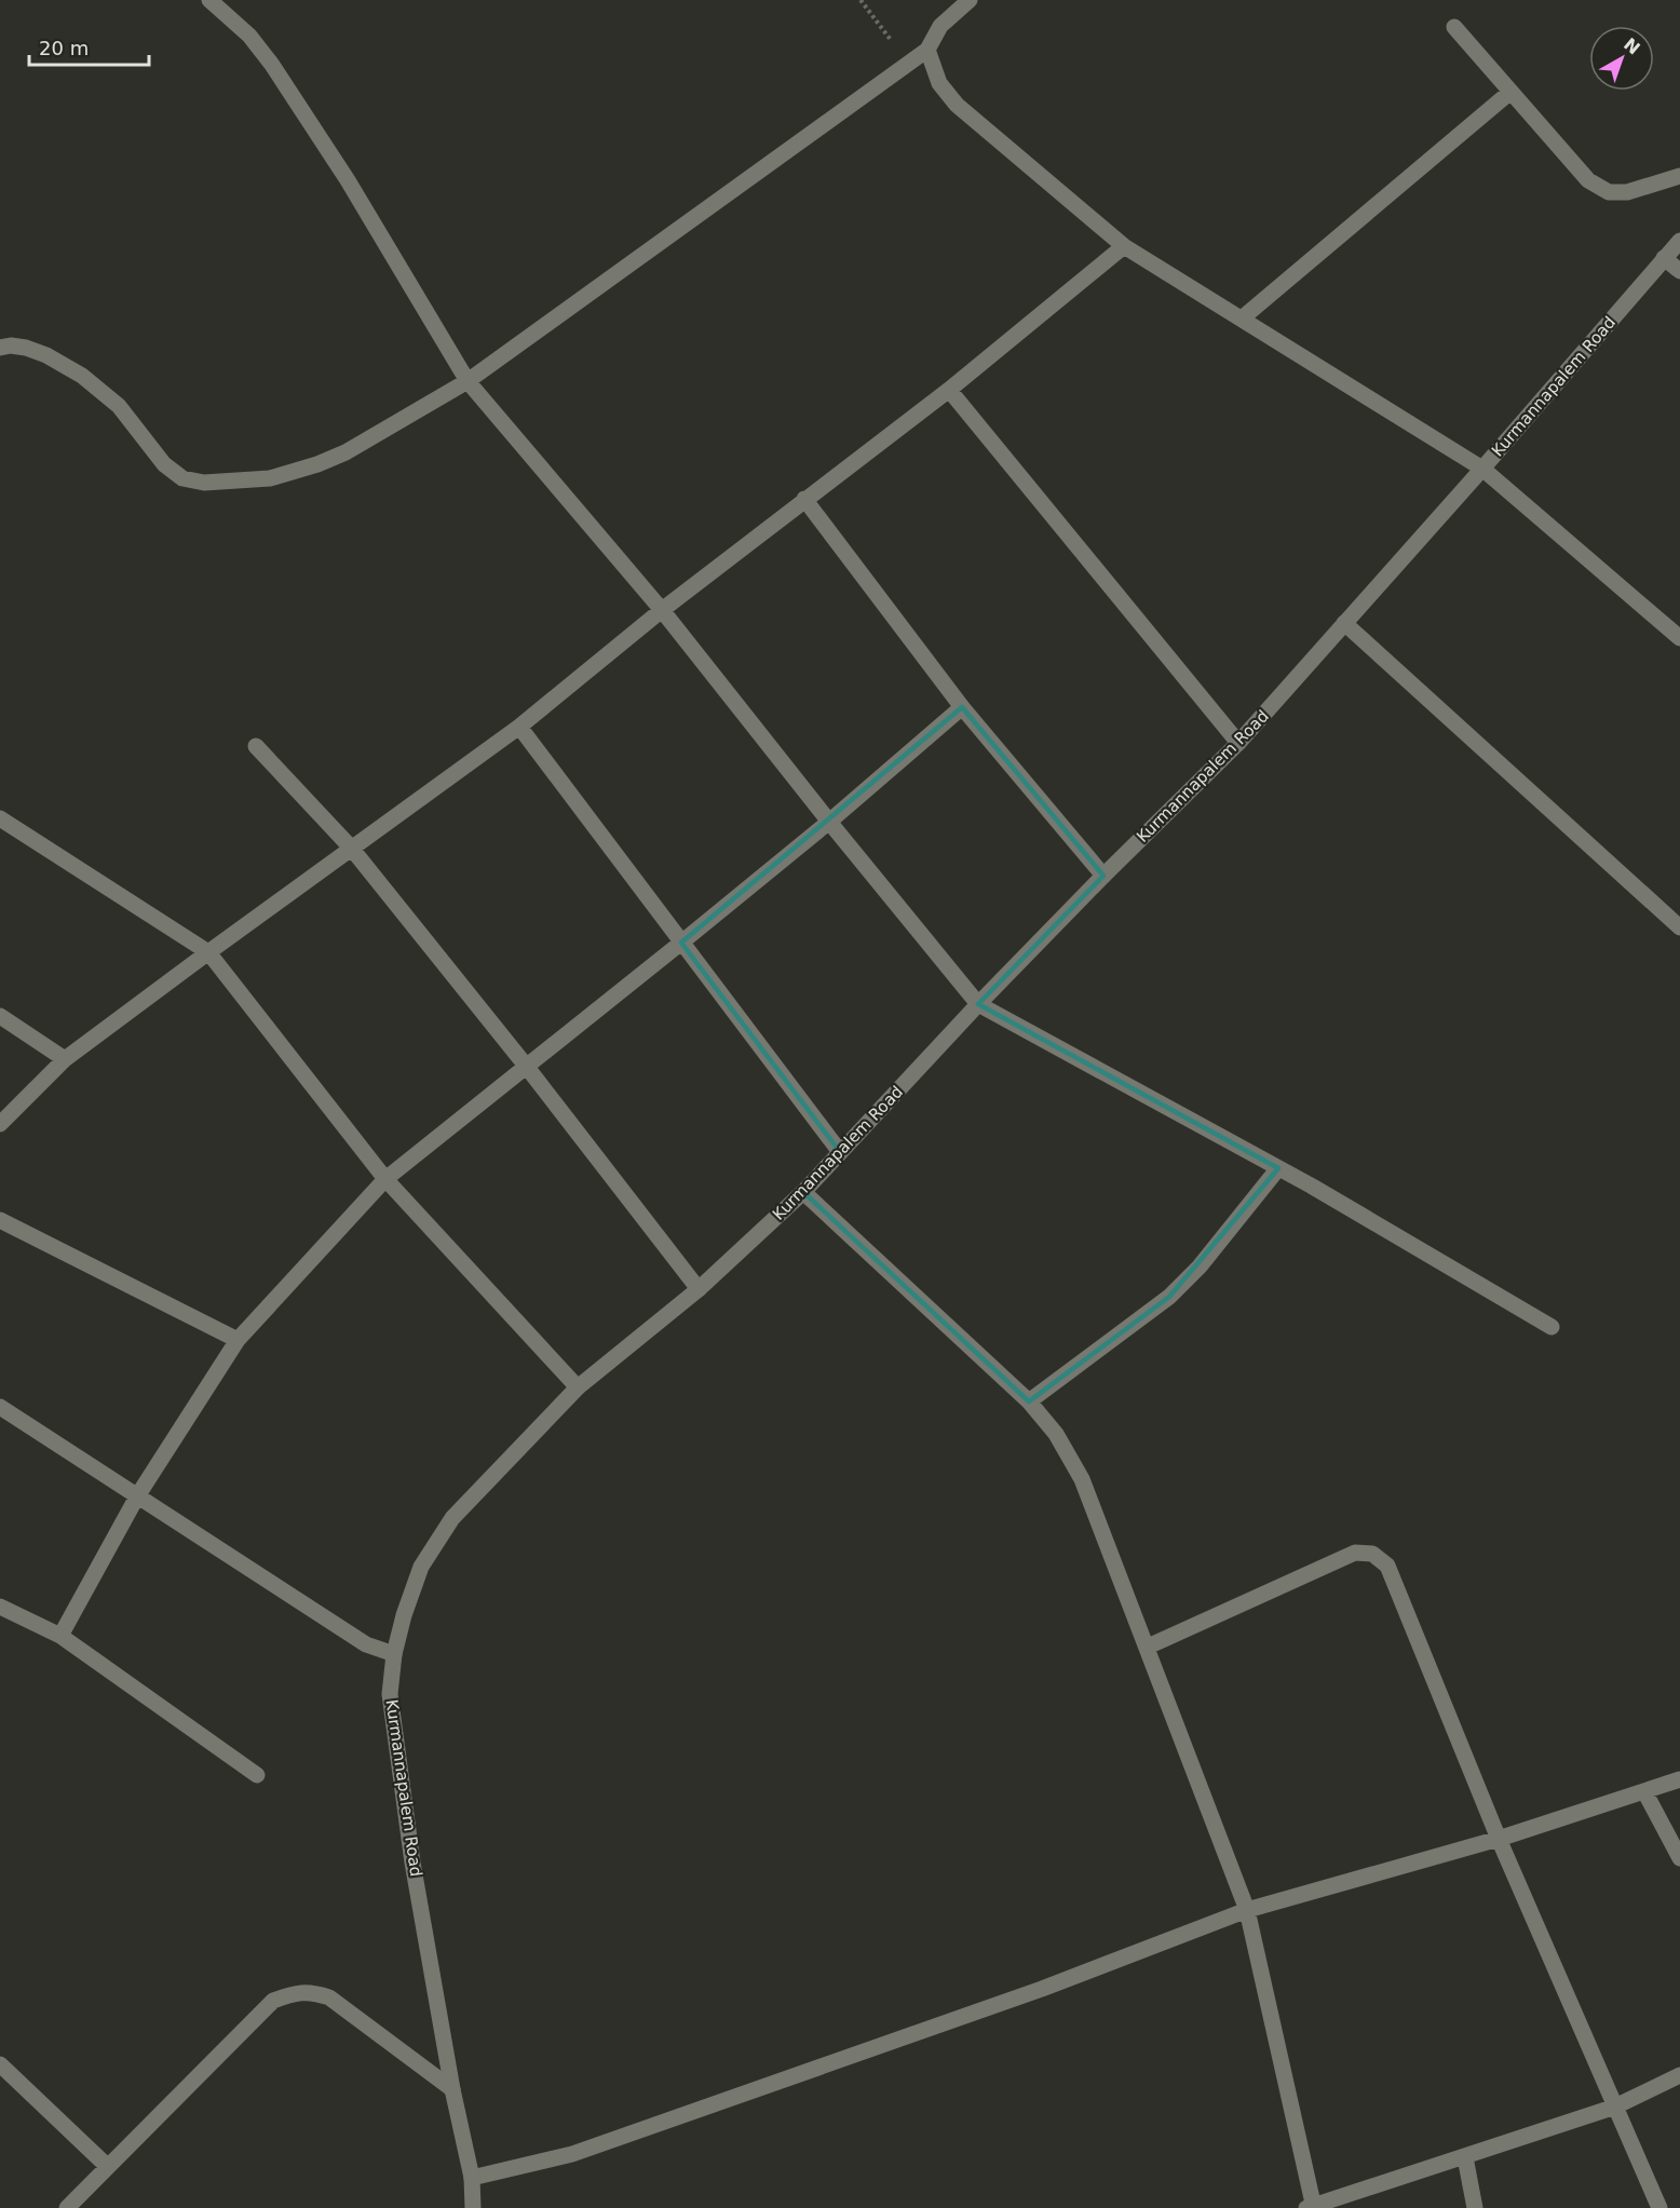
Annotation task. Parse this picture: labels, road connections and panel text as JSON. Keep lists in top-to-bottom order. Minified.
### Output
{"streets":{"street":["Kurmannapalem Road"]},"scale_bar":"20 m","north":"top right"}
